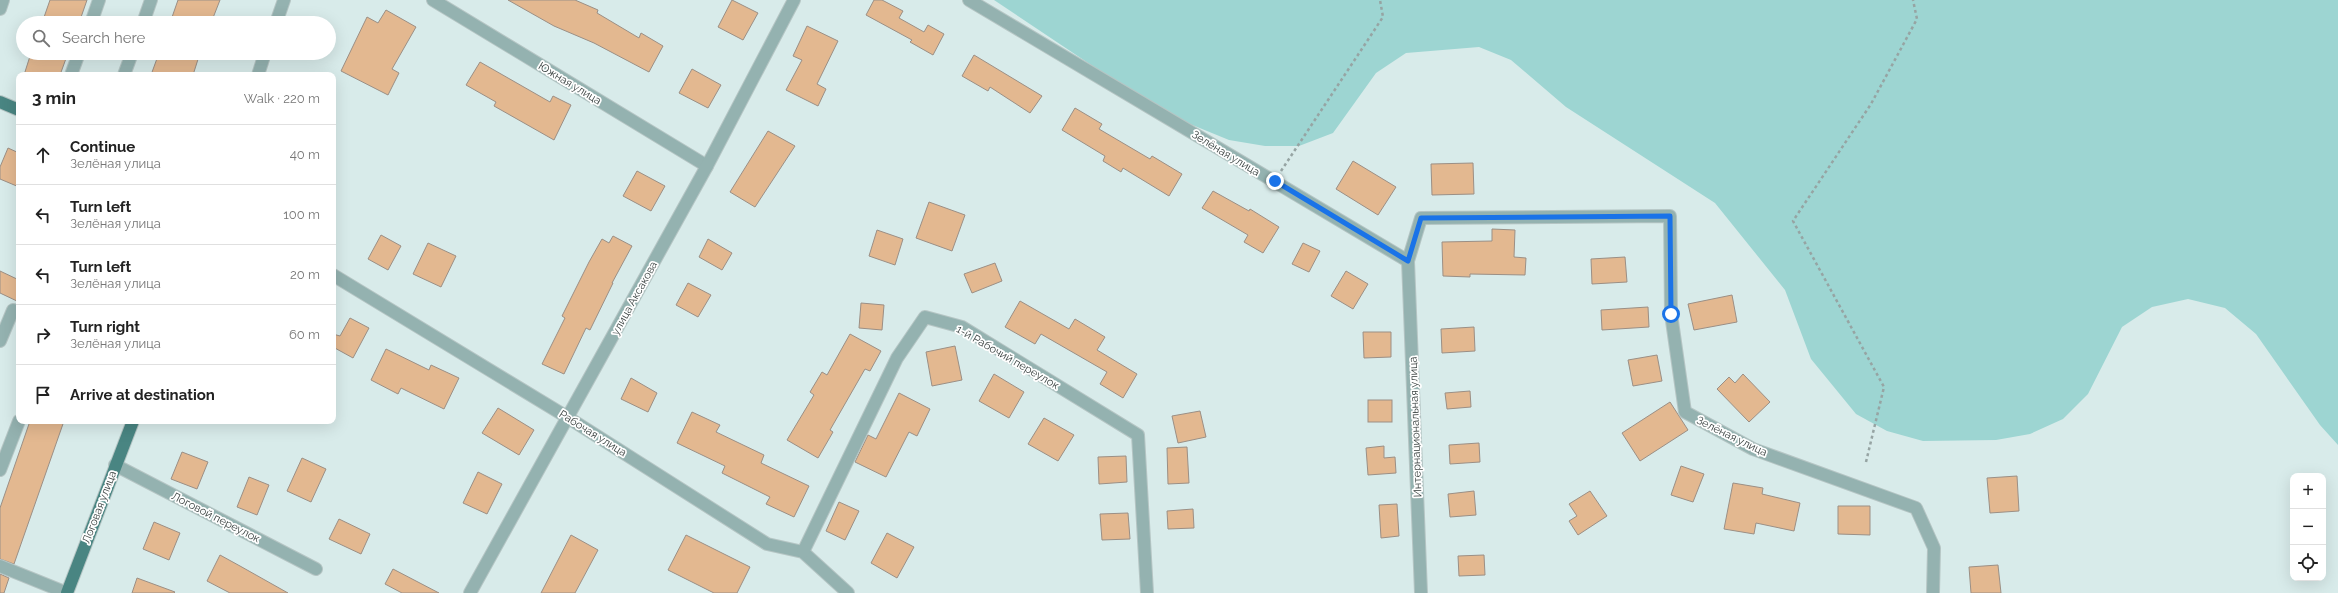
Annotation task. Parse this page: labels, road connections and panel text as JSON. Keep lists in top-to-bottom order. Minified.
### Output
{"streets":{"main road":["Логовая улица"],"street":["Южная улица","Зелёная улица","улица Аксакова","1-й Рабочий переулок","Интернациональная улица","Рабочая улица","Логовой переулок"]},"crossings":[["Южная улица","улица Аксакова"],["Зелёная улица","Интернациональная улица"],["улица Аксакова","Рабочая улица"],["1-й Рабочий переулок","Рабочая улица"],["Логовая улица","Логовой переулок"]],"page":{"search":"Search here","heading":["3 min","Walk · 220 m"],"list":[["Continue","Зелёная улица","40 m"],["Turn left","Зелёная улица","100 m"],["Turn left","Зелёная улица","20 m"],["Turn right","Зелёная улица","60 m"],"Arrive at destination"],"map_buttons":["+","−"]}}
